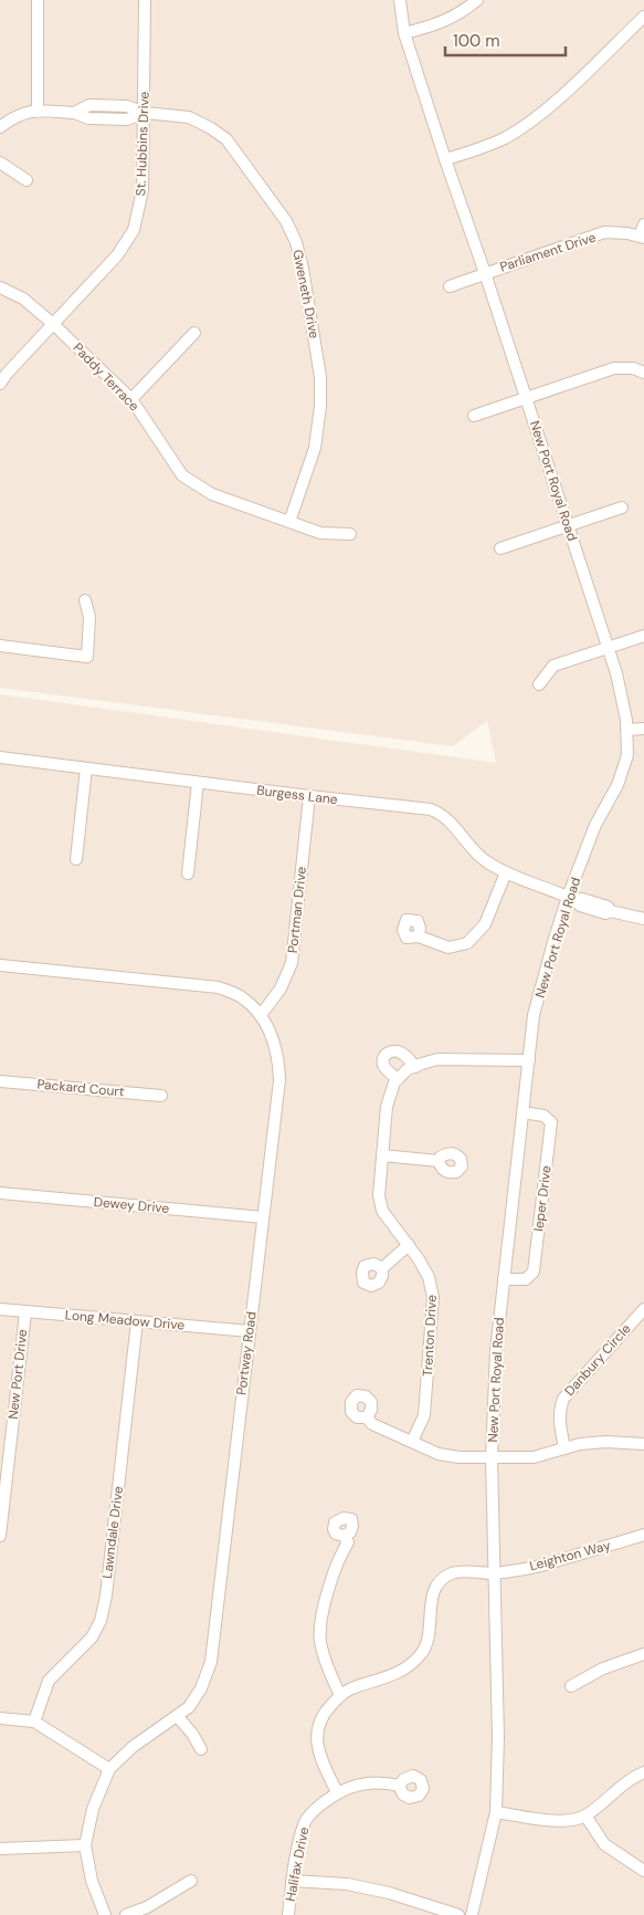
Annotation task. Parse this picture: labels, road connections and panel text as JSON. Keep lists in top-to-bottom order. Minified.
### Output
{"streets":{"street":["St. Hubbins Drive","Parliament Drive","Gweneth Drive","Paddy Terrace","New Port Royal Road","Burgess Lane","Portman Drive","Packard Court","Ieper Drive","Dewey Drive","Long Meadow Drive","Trenton Drive","Portway Road","Danbury Circle","New Port Drive","Lawndale Drive","Leighton Way","Halifax Drive"]},"crossings":[["St. Hubbins Drive","Gweneth Drive"],["St. Hubbins Drive","Paddy Terrace"],["Parliament Drive","New Port Royal Road"],["Gweneth Drive","Paddy Terrace"],["New Port Royal Road","Burgess Lane"],["New Port Royal Road","Ieper Drive"],["New Port Royal Road","Leighton Way"],["Burgess Lane","Portman Drive"],["Portman Drive","Portway Road"],["Dewey Drive","Portway Road"],["Long Meadow Drive","Portway Road"],["Long Meadow Drive","New Port Drive"],["Long Meadow Drive","Lawndale Drive"]],"scale_bar":"100 m"}
